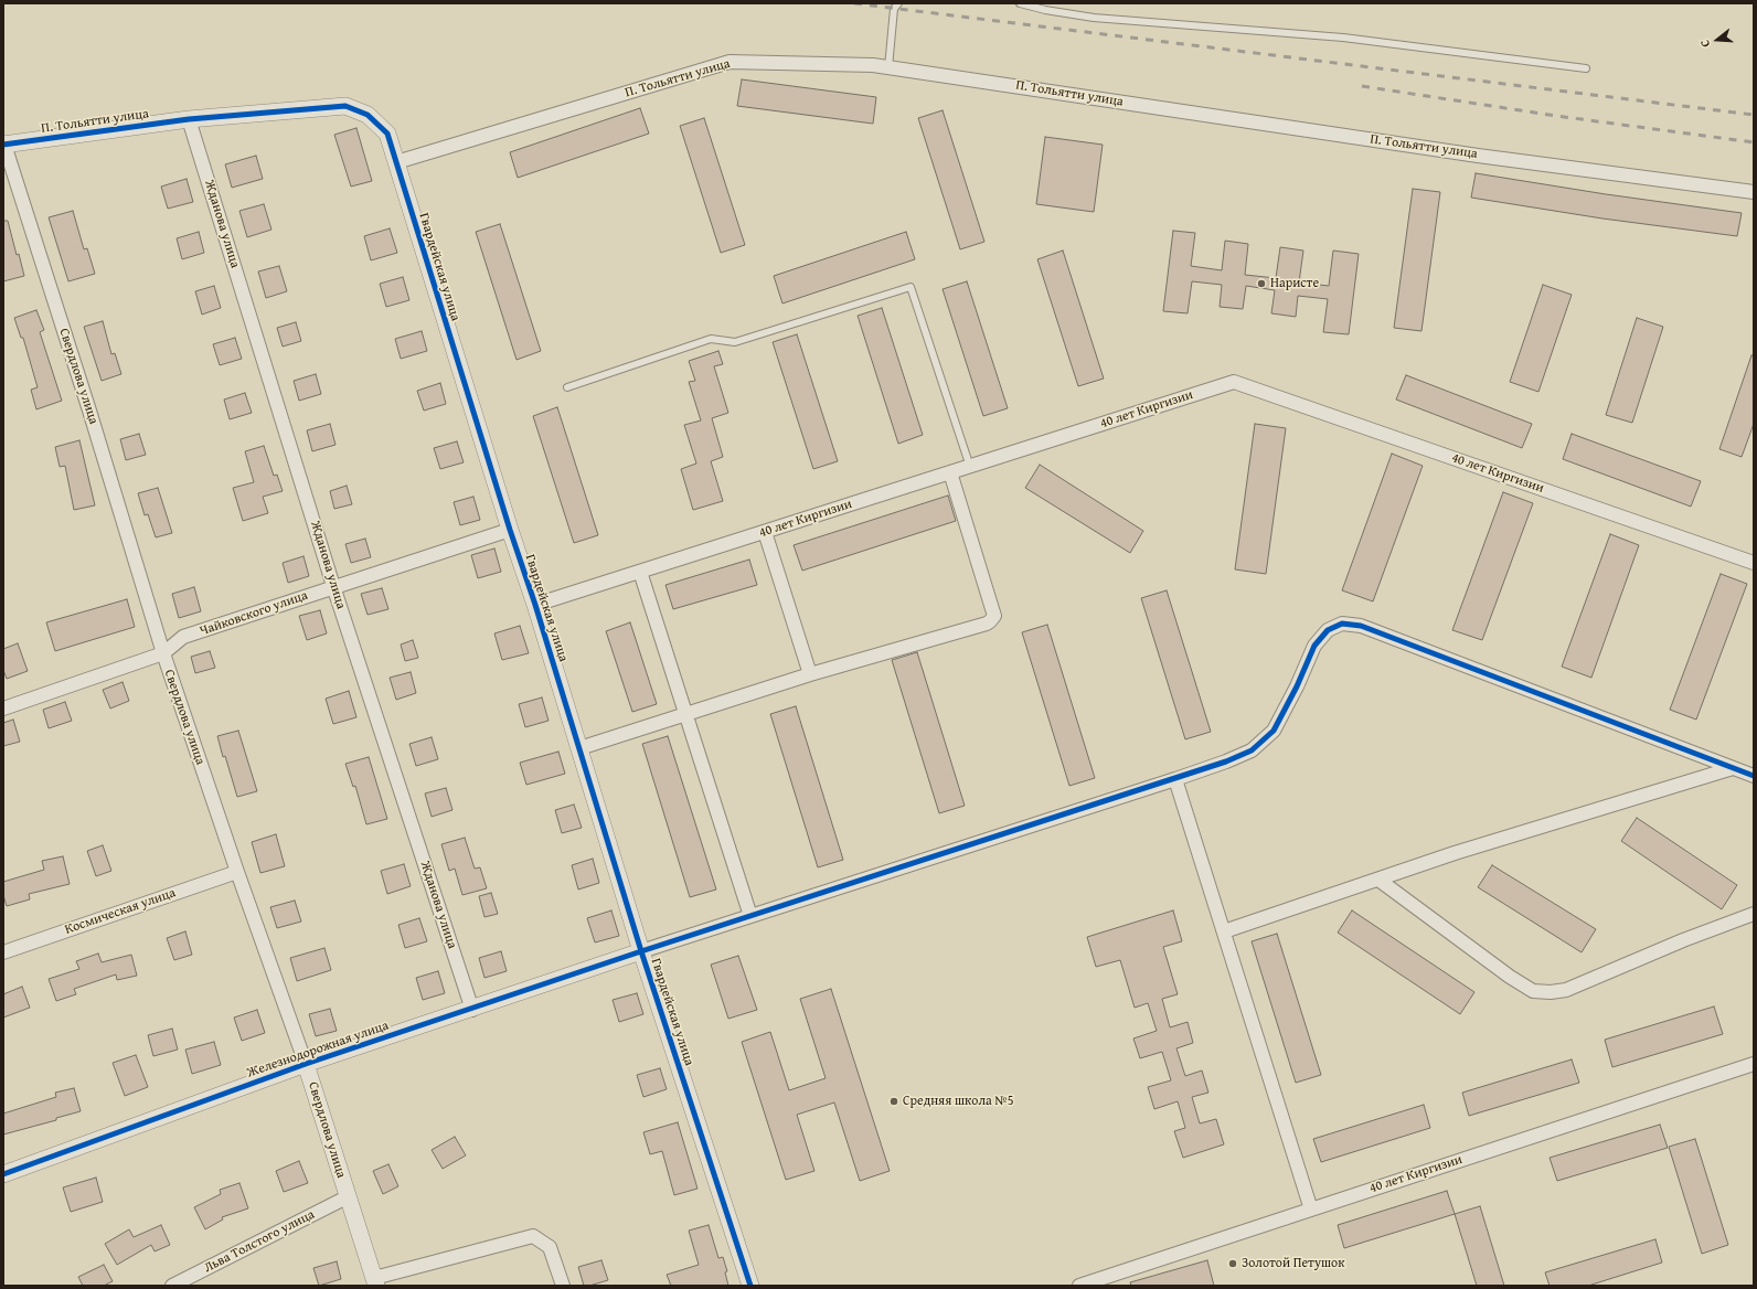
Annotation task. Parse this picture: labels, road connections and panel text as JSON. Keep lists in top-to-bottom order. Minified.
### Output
{"streets":{"street":["П. Тольятти улица","Жданова улица","Гвардейская улица","Свердлова улица","40 лет Киргизии","Чайковского улица","Космическая улица","Железнодорожная улица","Льва Толстого улица"]},"crossings":[["П. Тольятти улица","Жданова улица"],["П. Тольятти улица","Гвардейская улица"],["П. Тольятти улица","Свердлова улица"],["Жданова улица","Гвардейская улица"],["Жданова улица","Чайковского улица"],["Жданова улица","Железнодорожная улица"],["Гвардейская улица","40 лет Киргизии"],["Гвардейская улица","Чайковского улица"],["Гвардейская улица","Железнодорожная улица"],["Свердлова улица","Чайковского улица"],["Свердлова улица","Космическая улица"],["Свердлова улица","Железнодорожная улица"],["Свердлова улица","Льва Толстого улица"]],"places":["Наристе","Средняя школа №5","Золотой Петушок"],"north":"left"}
